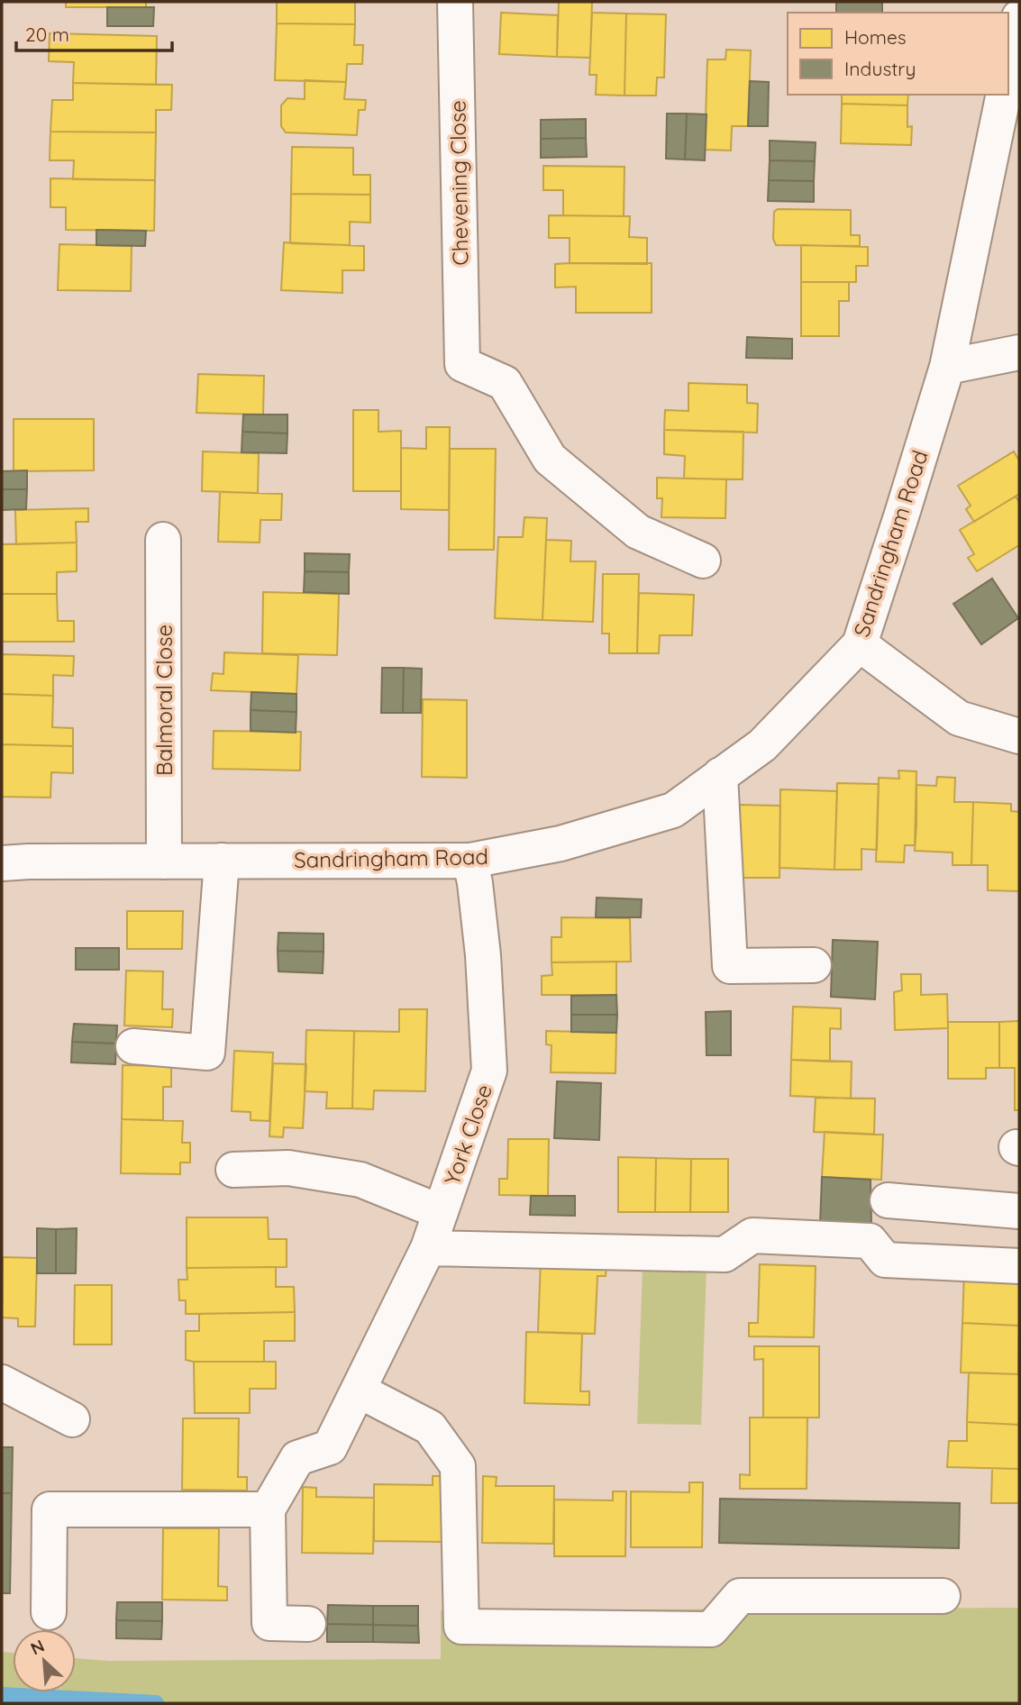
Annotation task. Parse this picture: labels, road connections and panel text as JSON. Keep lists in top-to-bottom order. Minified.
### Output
{"streets":{"street":["Chevening Close","Sandringham Road","Balmoral Close","York Close"]},"crossings":[["Sandringham Road","Balmoral Close"],["Sandringham Road","York Close"]],"legend":["Homes","Industry"],"scale_bar":"20 m","north":"top left"}
